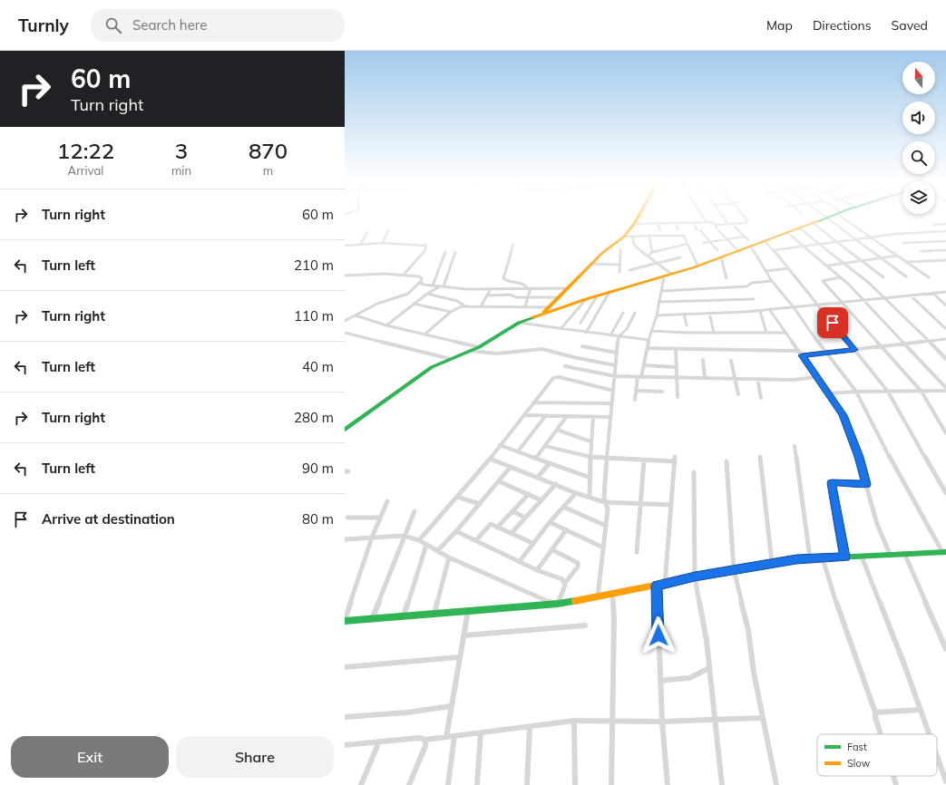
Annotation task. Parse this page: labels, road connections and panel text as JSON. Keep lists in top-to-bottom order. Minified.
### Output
{"legend":["Fast","Slow"],"north":"top","page":{"header":"Turnly","search":"Search here","nav":["Map","Directions","Saved"],"turn":["60 m","Turn right"],"eta":["12:22","Arrival","3","min","870","m"],"list":[{"name":"Turn right","value":"60 m"},{"name":"Turn left","value":"210 m"},{"name":"Turn right","value":"110 m"},{"name":"Turn left","value":"40 m"},{"name":"Turn right","value":"280 m"},{"name":"Turn left","value":"90 m"},{"name":"Arrive at destination","value":"80 m"}],"buttons":["Exit","Share"]}}
